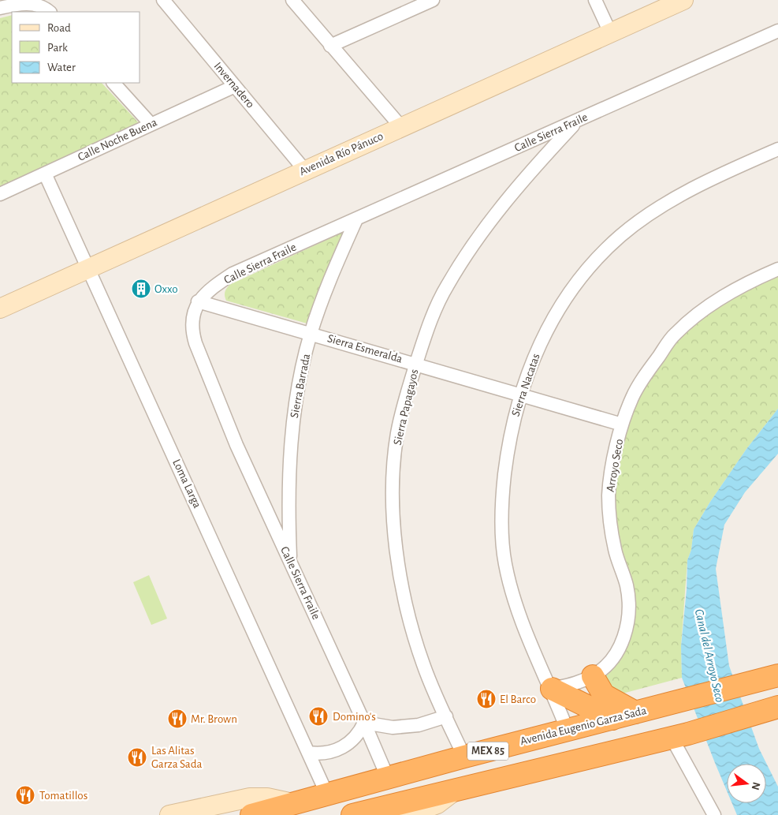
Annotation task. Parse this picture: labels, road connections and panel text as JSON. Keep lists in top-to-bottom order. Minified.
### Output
{"streets":{"highway":["Avenida Eugenio Garza Sada","MEX 85"],"street":["Invernadero","Calle Sierra Fraile","Calle Noche Buena","Avenida Río Pánuco","Sierra Esmeralda","Sierra Nacatas","Sierra Barrada","Sierra Papagayos","Arroyo Seco","Loma Larga"]},"crossings":[["Invernadero","Calle Noche Buena"],["Invernadero","Avenida Río Pánuco"],["Calle Sierra Fraile","Sierra Esmeralda"],["Calle Sierra Fraile","Sierra Barrada"],["Calle Sierra Fraile","Sierra Papagayos"],["Calle Sierra Fraile","Avenida Eugenio Garza Sada"],["Calle Noche Buena","Loma Larga"],["Avenida Río Pánuco","Loma Larga"],["Sierra Esmeralda","Sierra Nacatas"],["Sierra Esmeralda","Sierra Barrada"],["Sierra Esmeralda","Sierra Papagayos"],["Sierra Esmeralda","Arroyo Seco"],["Sierra Nacatas","Arroyo Seco"],["Sierra Nacatas","Avenida Eugenio Garza Sada"],["Sierra Papagayos","Avenida Eugenio Garza Sada"],["Loma Larga","Avenida Eugenio Garza Sada"]],"water":["Canal del Arroyo Seco"],"places":{"building":["Oxxo"],"restaurant":["El Barco","Domino's","Mr. Brown","Las Alitas Garza Sada","Tomatillos"]},"legend":["Road","Park","Water"],"north":"right"}
